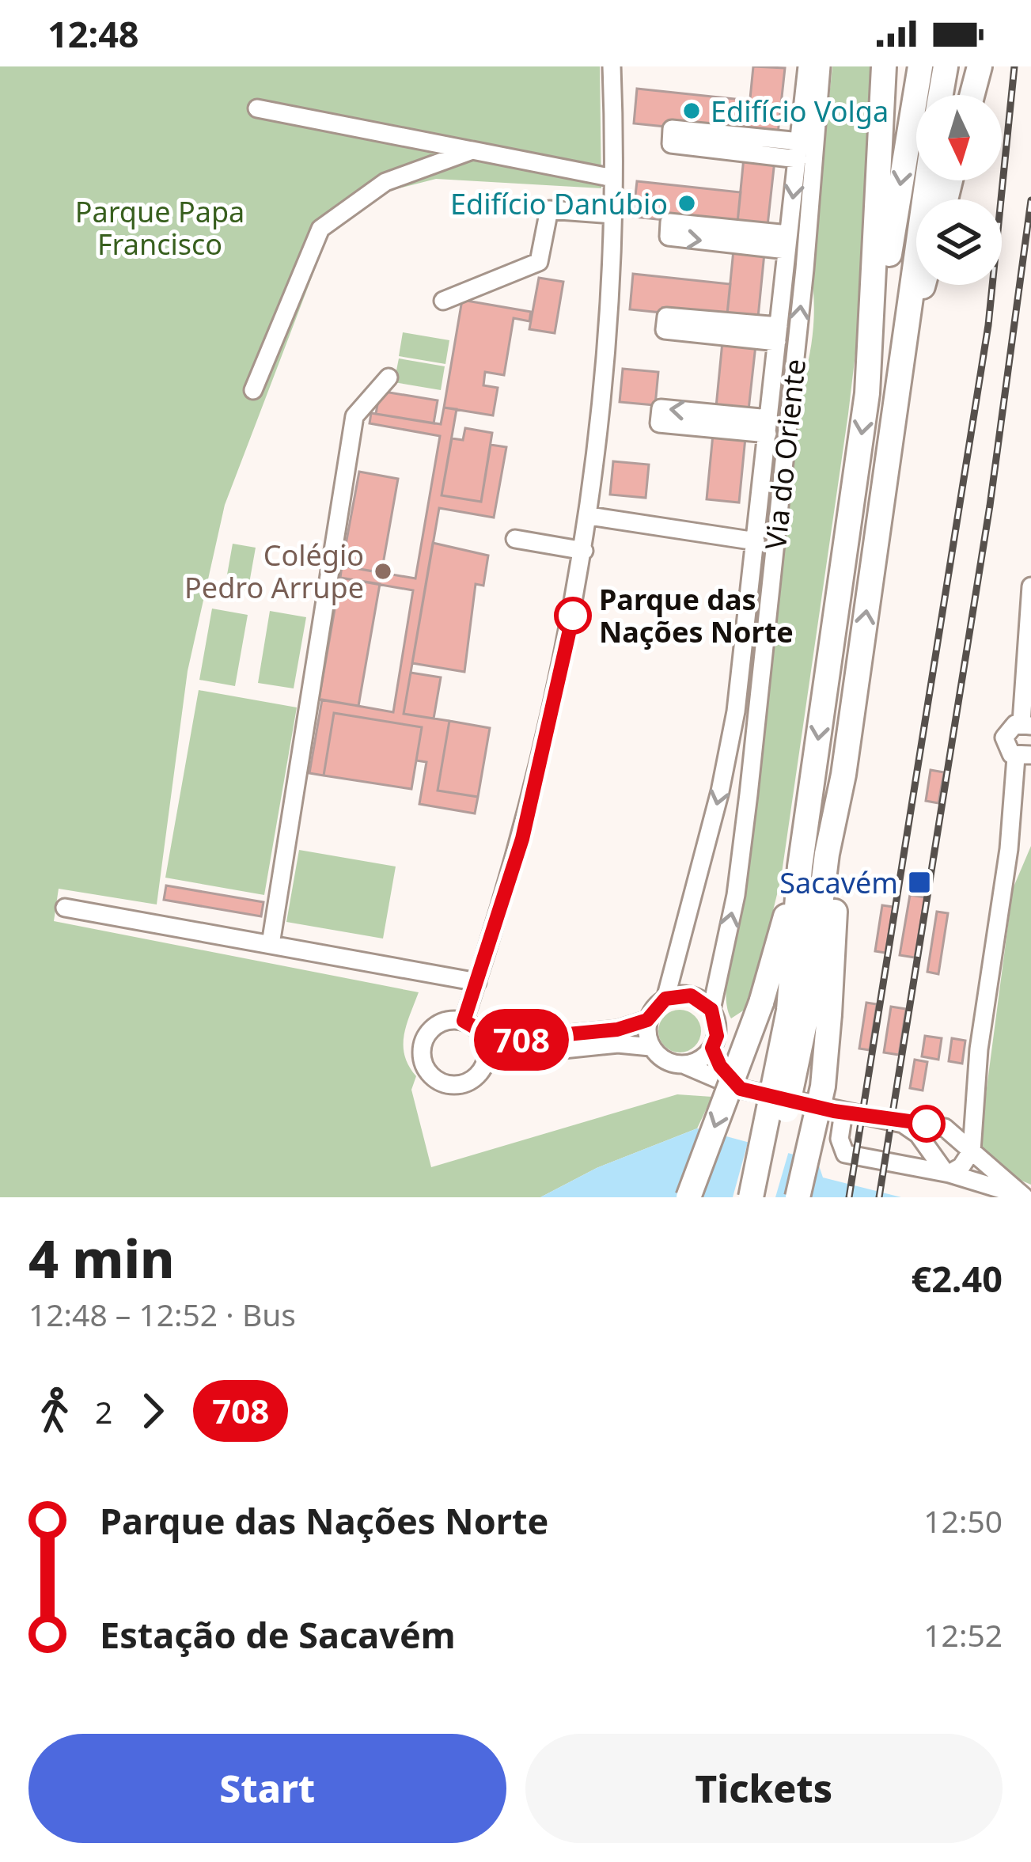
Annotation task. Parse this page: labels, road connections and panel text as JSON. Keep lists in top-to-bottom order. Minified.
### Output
{"streets":{"street":["Via do Oriente"]},"parks":["Parque Papa Francisco"],"places":{"other":["Edifício Volga","Edifício Danúbio","Colégio Pedro Arrupe","Parque das Nações Norte"],"transit":["Sacavém"]},"lines":["bus line 708"],"north":"bottom","page":{"status":"12:48","on_map":"708","heading":["4 min","12:48 – 12:52 · Bus","€2.40"],"legs":["2","708"],"list":[{"name":"Parque das Nações Norte","value":"12:50"},{"name":"Estação de Sacavém","value":"12:52"}],"buttons":["Start","Tickets"]}}
